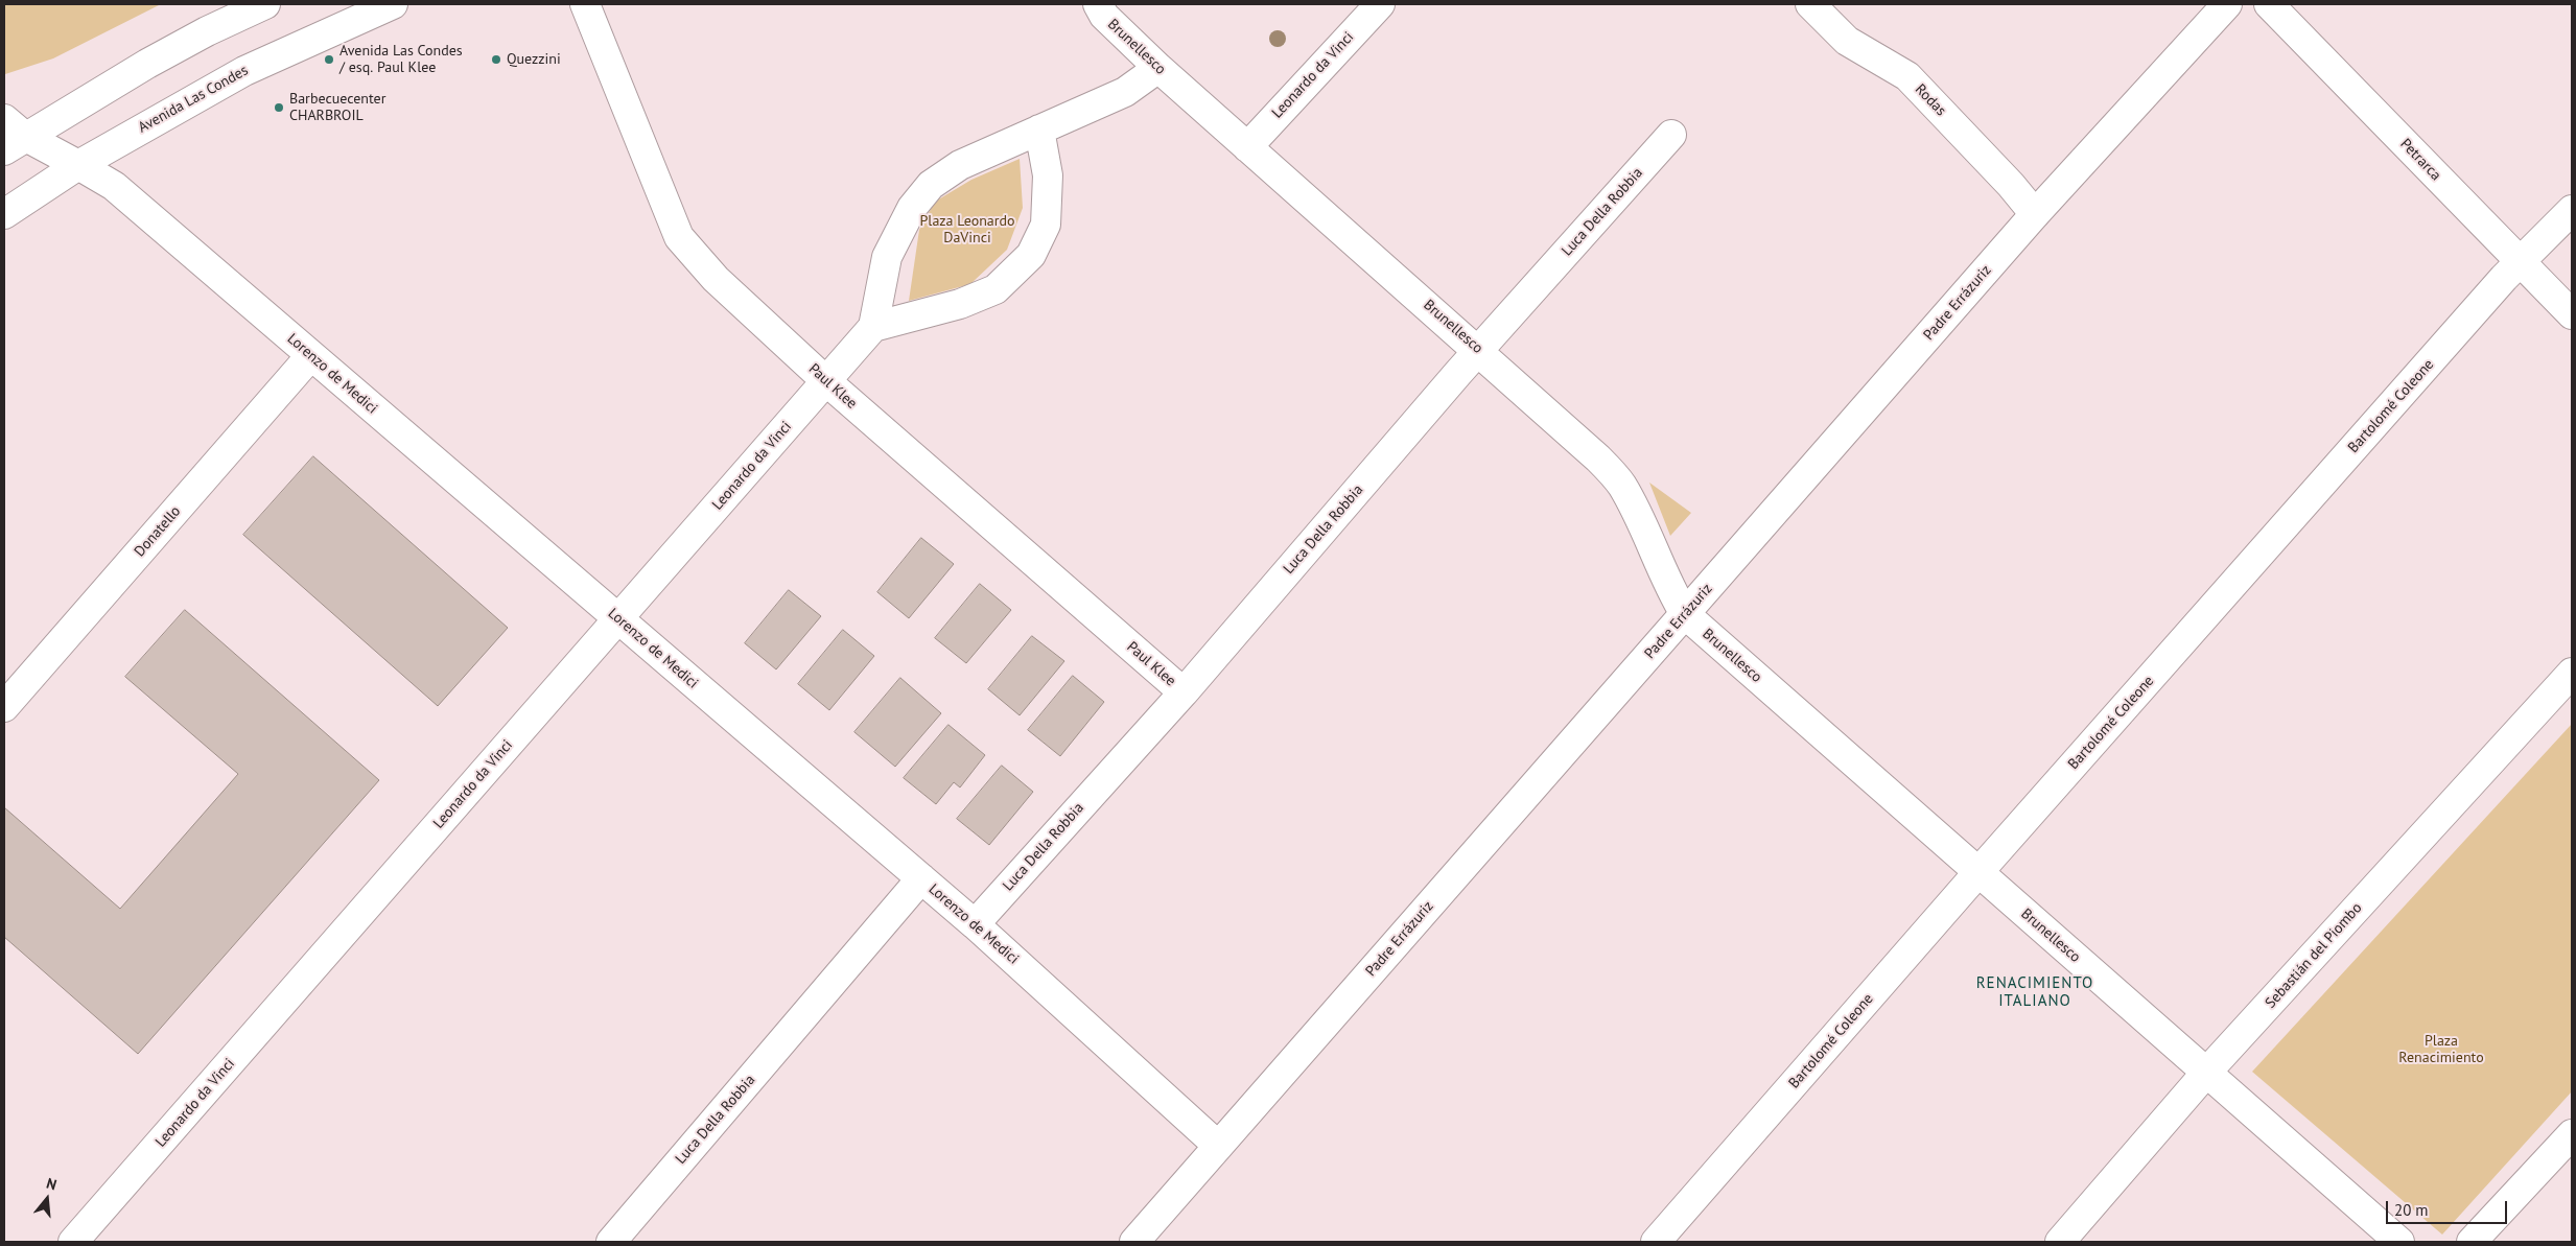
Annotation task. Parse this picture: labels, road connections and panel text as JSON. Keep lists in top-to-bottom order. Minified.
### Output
{"streets":{"street":["Brunellesco","Leonardo da Vinci","Avenida Las Condes","Rodas","Petrarca","Luca Della Robbia","Padre Errázuriz","Lorenzo de Medici","Paul Klee","Bartolomé Coleone","Donatello","Sebastián del Piombo"]},"crossings":[["Brunellesco","Leonardo da Vinci"],["Brunellesco","Luca Della Robbia"],["Brunellesco","Padre Errázuriz"],["Brunellesco","Bartolomé Coleone"],["Brunellesco","Sebastián del Piombo"],["Leonardo da Vinci","Lorenzo de Medici"],["Leonardo da Vinci","Paul Klee"],["Avenida Las Condes","Lorenzo de Medici"],["Rodas","Padre Errázuriz"],["Petrarca","Bartolomé Coleone"],["Luca Della Robbia","Lorenzo de Medici"],["Luca Della Robbia","Paul Klee"],["Padre Errázuriz","Lorenzo de Medici"],["Lorenzo de Medici","Donatello"]],"districts":["RENACIMIENTO ITALIANO"],"parks":["Plaza Leonardo DaVinci","Plaza Renacimiento"],"places":["Avenida Las Condes / esq. Paul Klee","Quezzini","Barbecuecenter CHARBROIL"],"scale_bar":"20 m","north":"top"}
